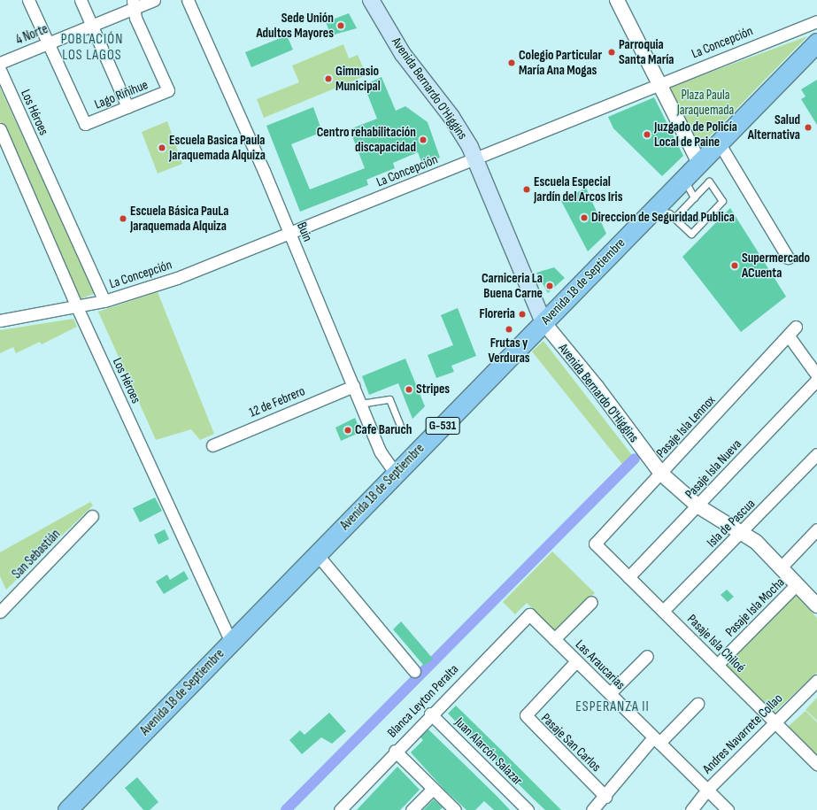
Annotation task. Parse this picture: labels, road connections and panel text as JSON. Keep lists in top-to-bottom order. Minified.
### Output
{"streets":{"main road":["Avenida Bernardo O'Higgins","Avenida 18 de Septiembre","G-531"],"street":["4 Norte","La Concepción","Lago Riñihue","Los Héroes","Buin","12 de Febrero","Pasaje Isla Lennox","Pasaje Isla Nueva","Isla de Pascua","San Sebastián","Pasaje Isla Mocha","Pasaje Isla Chiloé","Las Araucarias","Blanca Leyton Peralta","Andres Navarrete Collao","Pasaje San Carlos","Juan Alarcón Salazar"]},"crossings":[["4 Norte","Lago Riñihue"],["La Concepción","Avenida Bernardo O'Higgins"],["La Concepción","Los Héroes"],["La Concepción","Buin"],["Avenida Bernardo O'Higgins","Avenida 18 de Septiembre"],["Avenida Bernardo O'Higgins","Pasaje Isla Lennox"],["Avenida Bernardo O'Higgins","Pasaje Isla Nueva"],["Avenida Bernardo O'Higgins","Isla de Pascua"],["Avenida Bernardo O'Higgins","Pasaje Isla Mocha"],["Los Héroes","Avenida 18 de Septiembre"],["Buin","Avenida 18 de Septiembre"],["Buin","12 de Febrero"],["Pasaje Isla Lennox","Pasaje Isla Chiloé"],["Pasaje Isla Nueva","Pasaje Isla Chiloé"],["Isla de Pascua","Pasaje Isla Chiloé"],["Pasaje Isla Mocha","Pasaje Isla Chiloé"],["Pasaje Isla Chiloé","Andres Navarrete Collao"],["Las Araucarias","Blanca Leyton Peralta"],["Las Araucarias","Andres Navarrete Collao"],["Las Araucarias","Pasaje San Carlos"],["Blanca Leyton Peralta","Juan Alarcón Salazar"]],"districts":["POBLACIÓN LOS LAGOS","ESPERANZA II"],"parks":["Plaza Paula Jaraquemada"],"places":["Sede Unión Adultos Mayores","Parroquia Santa María","Colegio Particular María Ana Mogas","Gimnasio Municipal","Salud Alternativa","Juzgado de Policía Local de Paine","Centro rehabilitación discapacidad","Escuela Basica Paula Jaraquemada Alquiza","Escuela Especial Jardín del Arcos Iris","Direccion de Seguridad Publica","Escuela Básica PauLa Jaraquemada Alquiza","Supermercado ACuenta","Carniceria La Buena Carne","Floreria","Frutas y Verduras","Stripes","Cafe Baruch"]}
